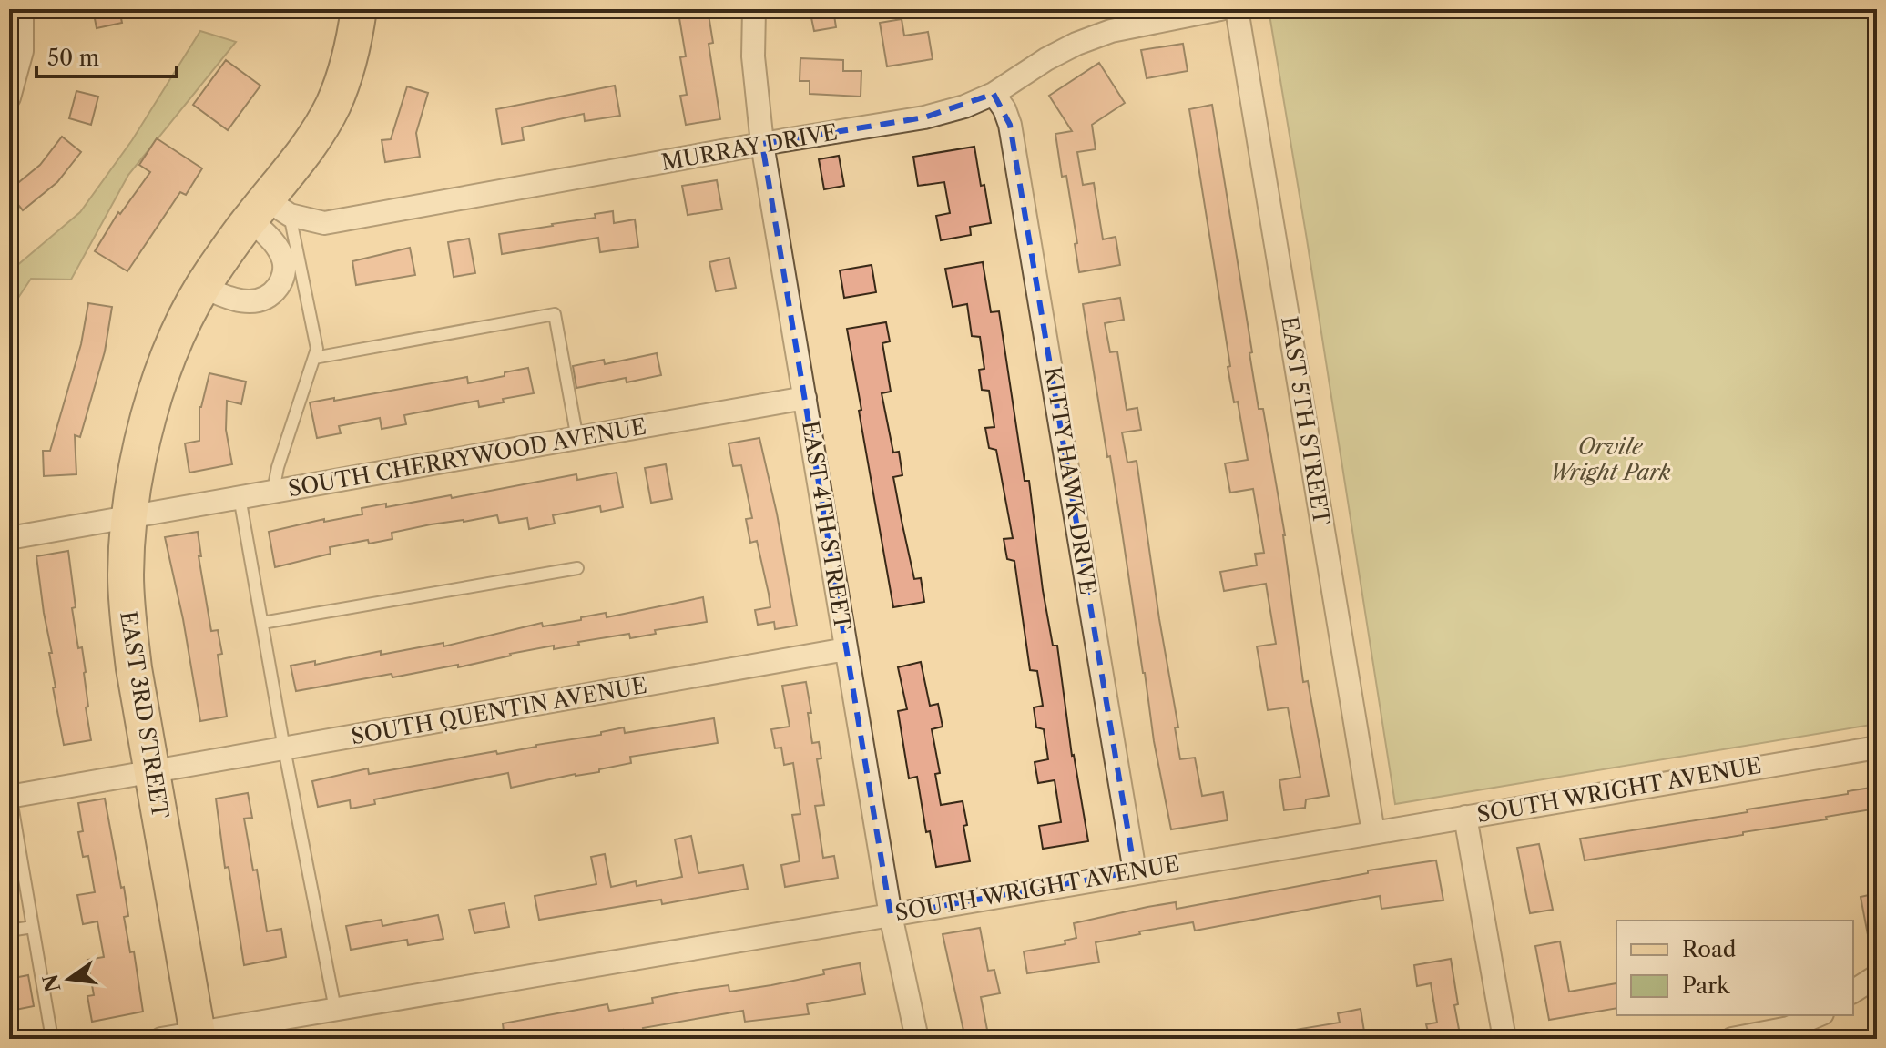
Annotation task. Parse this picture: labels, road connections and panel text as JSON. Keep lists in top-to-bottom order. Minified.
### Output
{"streets":{"main road":["EAST 3RD STREET"],"street":["MURRAY DRIVE","EAST 5TH STREET","SOUTH CHERRYWOOD AVENUE","KITTY HAWK DRIVE","EAST 4TH STREET","SOUTH QUENTIN AVENUE","SOUTH WRIGHT AVENUE"]},"crossings":[["MURRAY DRIVE","KITTY HAWK DRIVE"],["MURRAY DRIVE","EAST 4TH STREET"],["MURRAY DRIVE","EAST 3RD STREET"],["EAST 5TH STREET","SOUTH WRIGHT AVENUE"],["SOUTH CHERRYWOOD AVENUE","EAST 4TH STREET"],["SOUTH CHERRYWOOD AVENUE","EAST 3RD STREET"],["KITTY HAWK DRIVE","SOUTH WRIGHT AVENUE"],["EAST 4TH STREET","SOUTH QUENTIN AVENUE"],["EAST 4TH STREET","SOUTH WRIGHT AVENUE"],["SOUTH QUENTIN AVENUE","EAST 3RD STREET"],["EAST 3RD STREET","SOUTH WRIGHT AVENUE"]],"parks":["Orvile Wright Park"],"legend":["Road","Park"],"scale_bar":"50 m","north":"left"}
